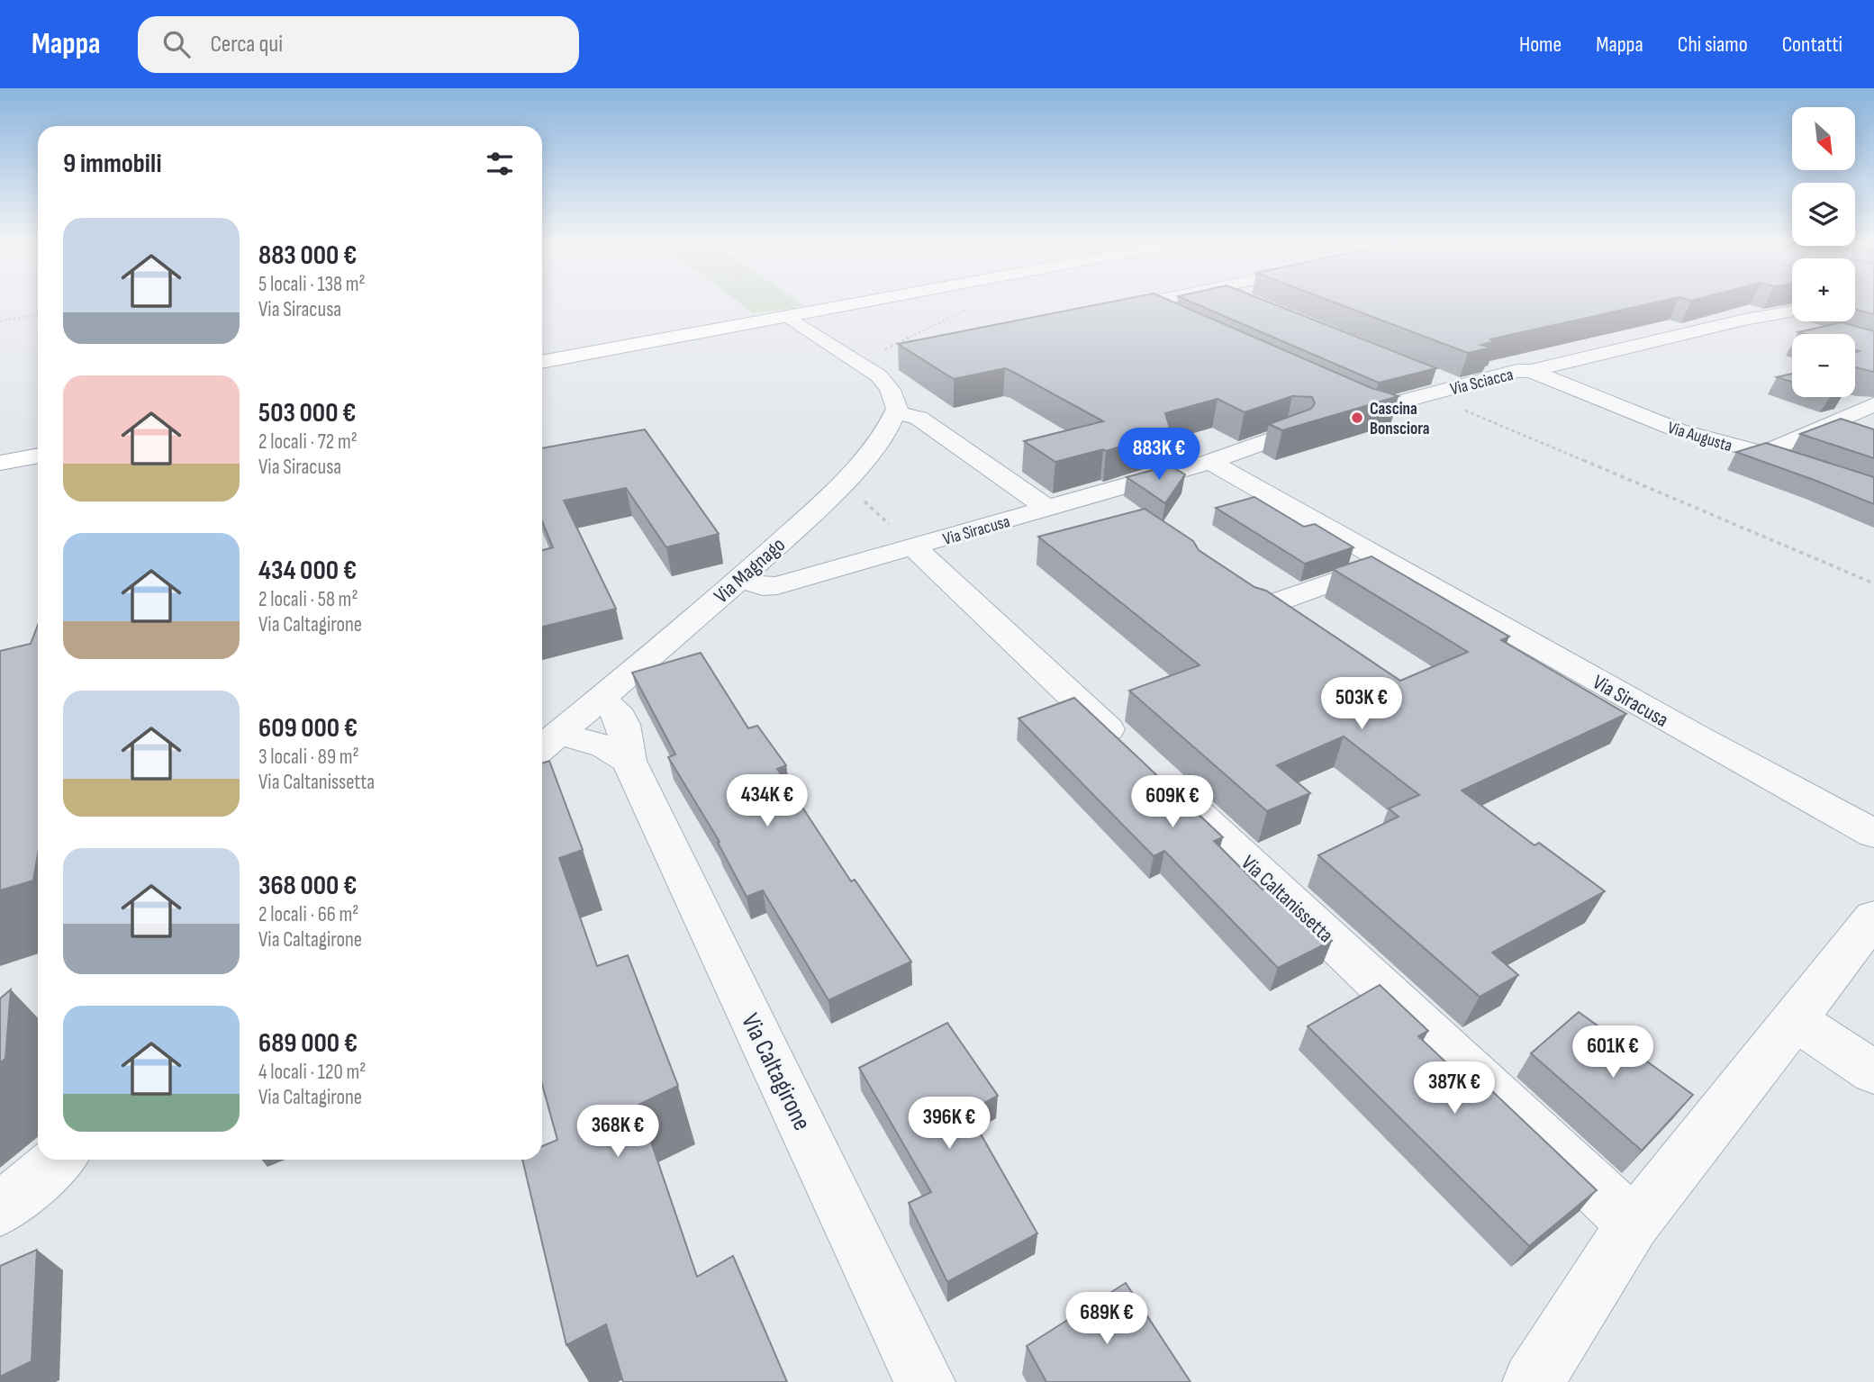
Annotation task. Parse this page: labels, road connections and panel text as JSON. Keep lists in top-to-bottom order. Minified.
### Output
{"streets":{"street":["Via Sciacca","Via Augusta","Via Siracusa","Via Magnago","Via Caltanissetta","Via Caltagirone"]},"crossings":[["Via Sciacca","Via Augusta"],["Via Siracusa","Via Magnago"],["Via Siracusa","Via Caltanissetta"],["Via Magnago","Via Caltagirone"]],"places":["Cascina Bonsciora"],"north":"bottom right","page":{"header":"Mappa","search":"Cerca qui","nav":["Home","Mappa","Chi siamo","Contatti"],"map_buttons":["+","−"],"heading":"9 immobili","list":[{"name":"883 000 €","note":"5 locali · 138 m² · Via Siracusa"},{"name":"503 000 €","note":"2 locali · 72 m² · Via Siracusa"},{"name":"434 000 €","note":"2 locali · 58 m² · Via Caltagirone"},{"name":"609 000 €","note":"3 locali · 89 m² · Via Caltanissetta"},{"name":"368 000 €","note":"2 locali · 66 m² · Via Caltagirone"},{"name":"689 000 €","note":"4 locali · 120 m² · Via Caltagirone"}],"price":["883K €","503K €","434K €","609K €","601K €","387K €","396K €","368K €","689K €"]}}
